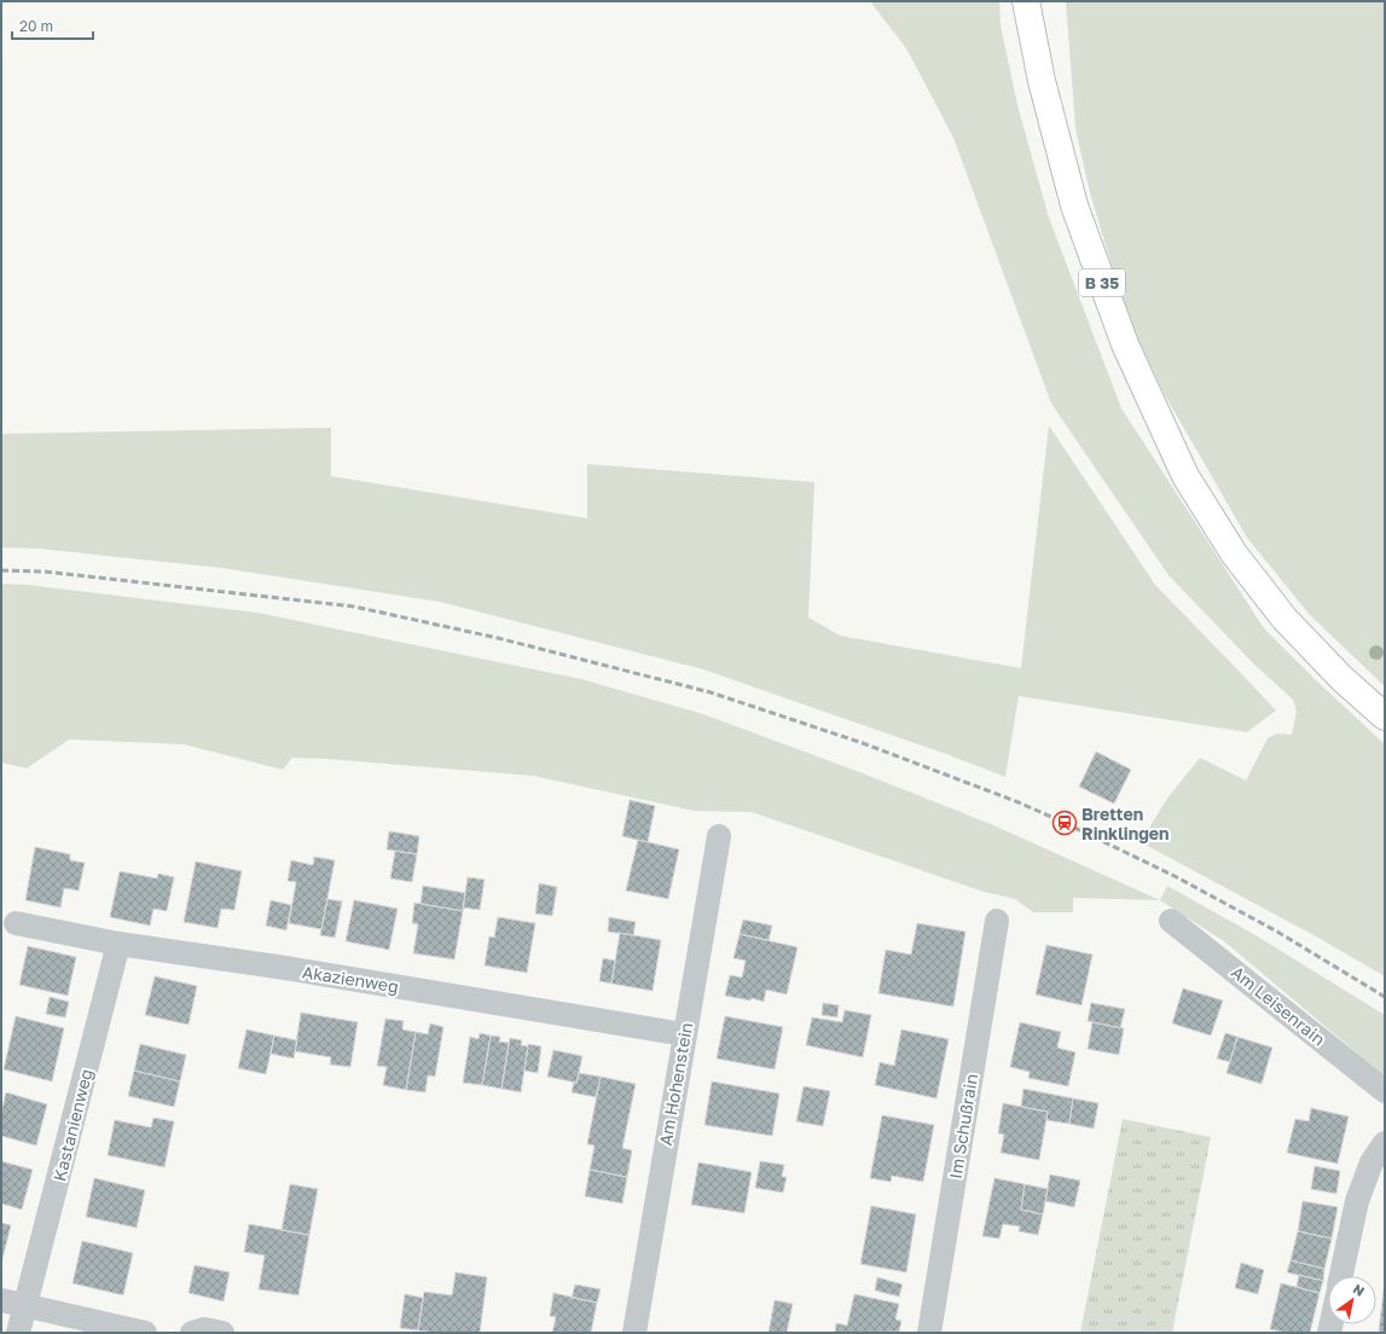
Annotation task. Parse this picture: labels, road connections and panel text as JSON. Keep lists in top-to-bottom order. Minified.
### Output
{"streets":{"main road":["B 35"],"street":["Akazienweg","Am Leisenrain","Am Hohenstein","Kastanienweg","Im Schußrain"]},"crossings":[["Akazienweg","Am Hohenstein"],["Akazienweg","Kastanienweg"]],"places":{"station":["Bretten Rinklingen"]},"scale_bar":"20 m","north":"top right"}
